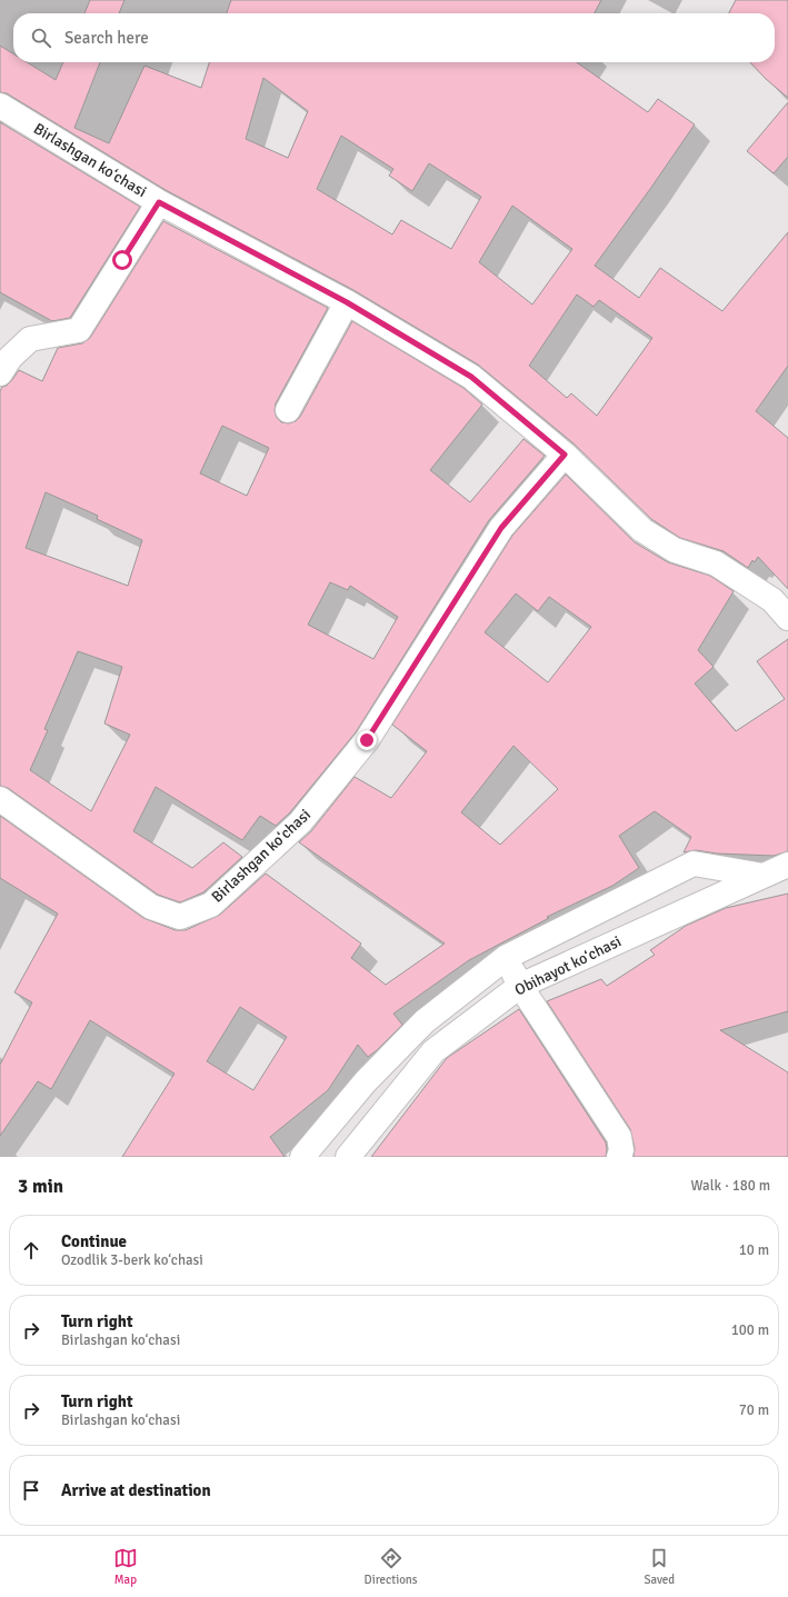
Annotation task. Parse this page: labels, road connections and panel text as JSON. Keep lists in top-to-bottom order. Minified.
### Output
{"streets":{"street":["Birlashgan koʻchasi","Obihayot koʻchasi"]},"page":{"search":"Search here","heading":["3 min","Walk · 180 m"],"list":[["Continue","Ozodlik 3-berk koʻchasi","10 m"],["Turn right","Birlashgan koʻchasi","100 m"],["Turn right","Birlashgan koʻchasi","70 m"],"Arrive at destination"],"nav":["Map","Directions","Saved"]}}
